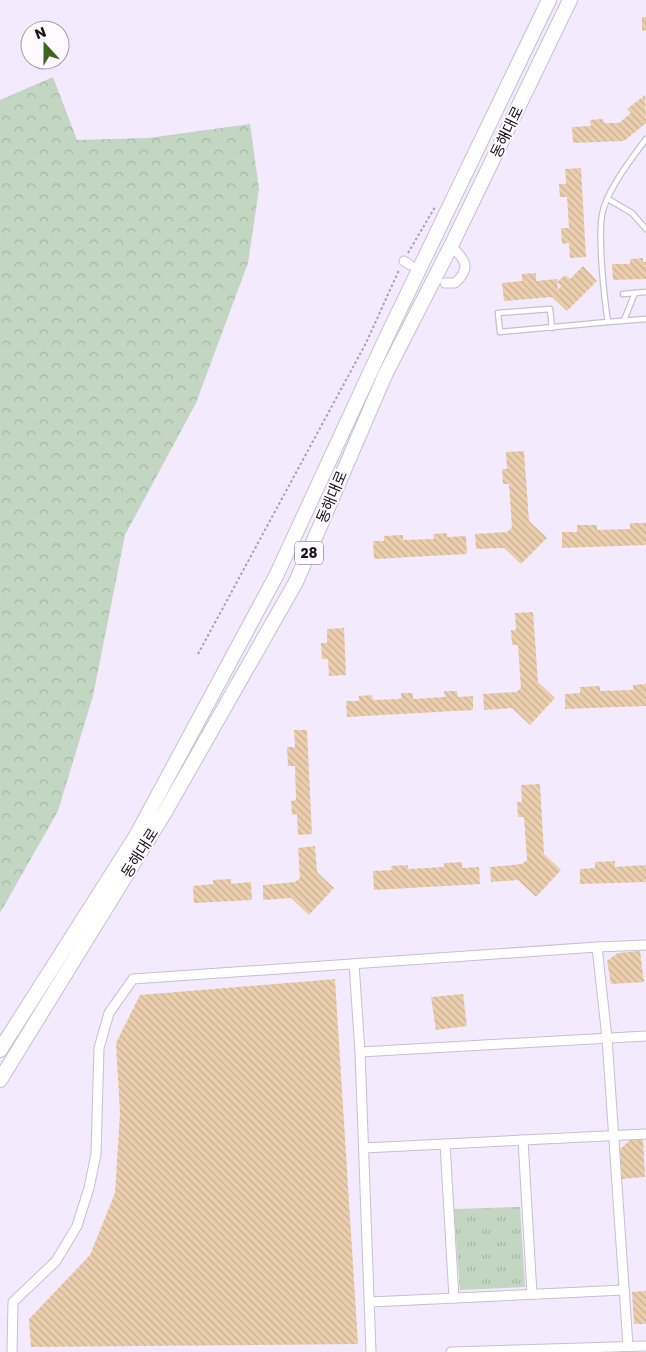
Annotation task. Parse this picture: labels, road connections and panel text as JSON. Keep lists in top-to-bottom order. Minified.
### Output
{"streets":{"main road":["동해대로","28"]},"north":"top"}
